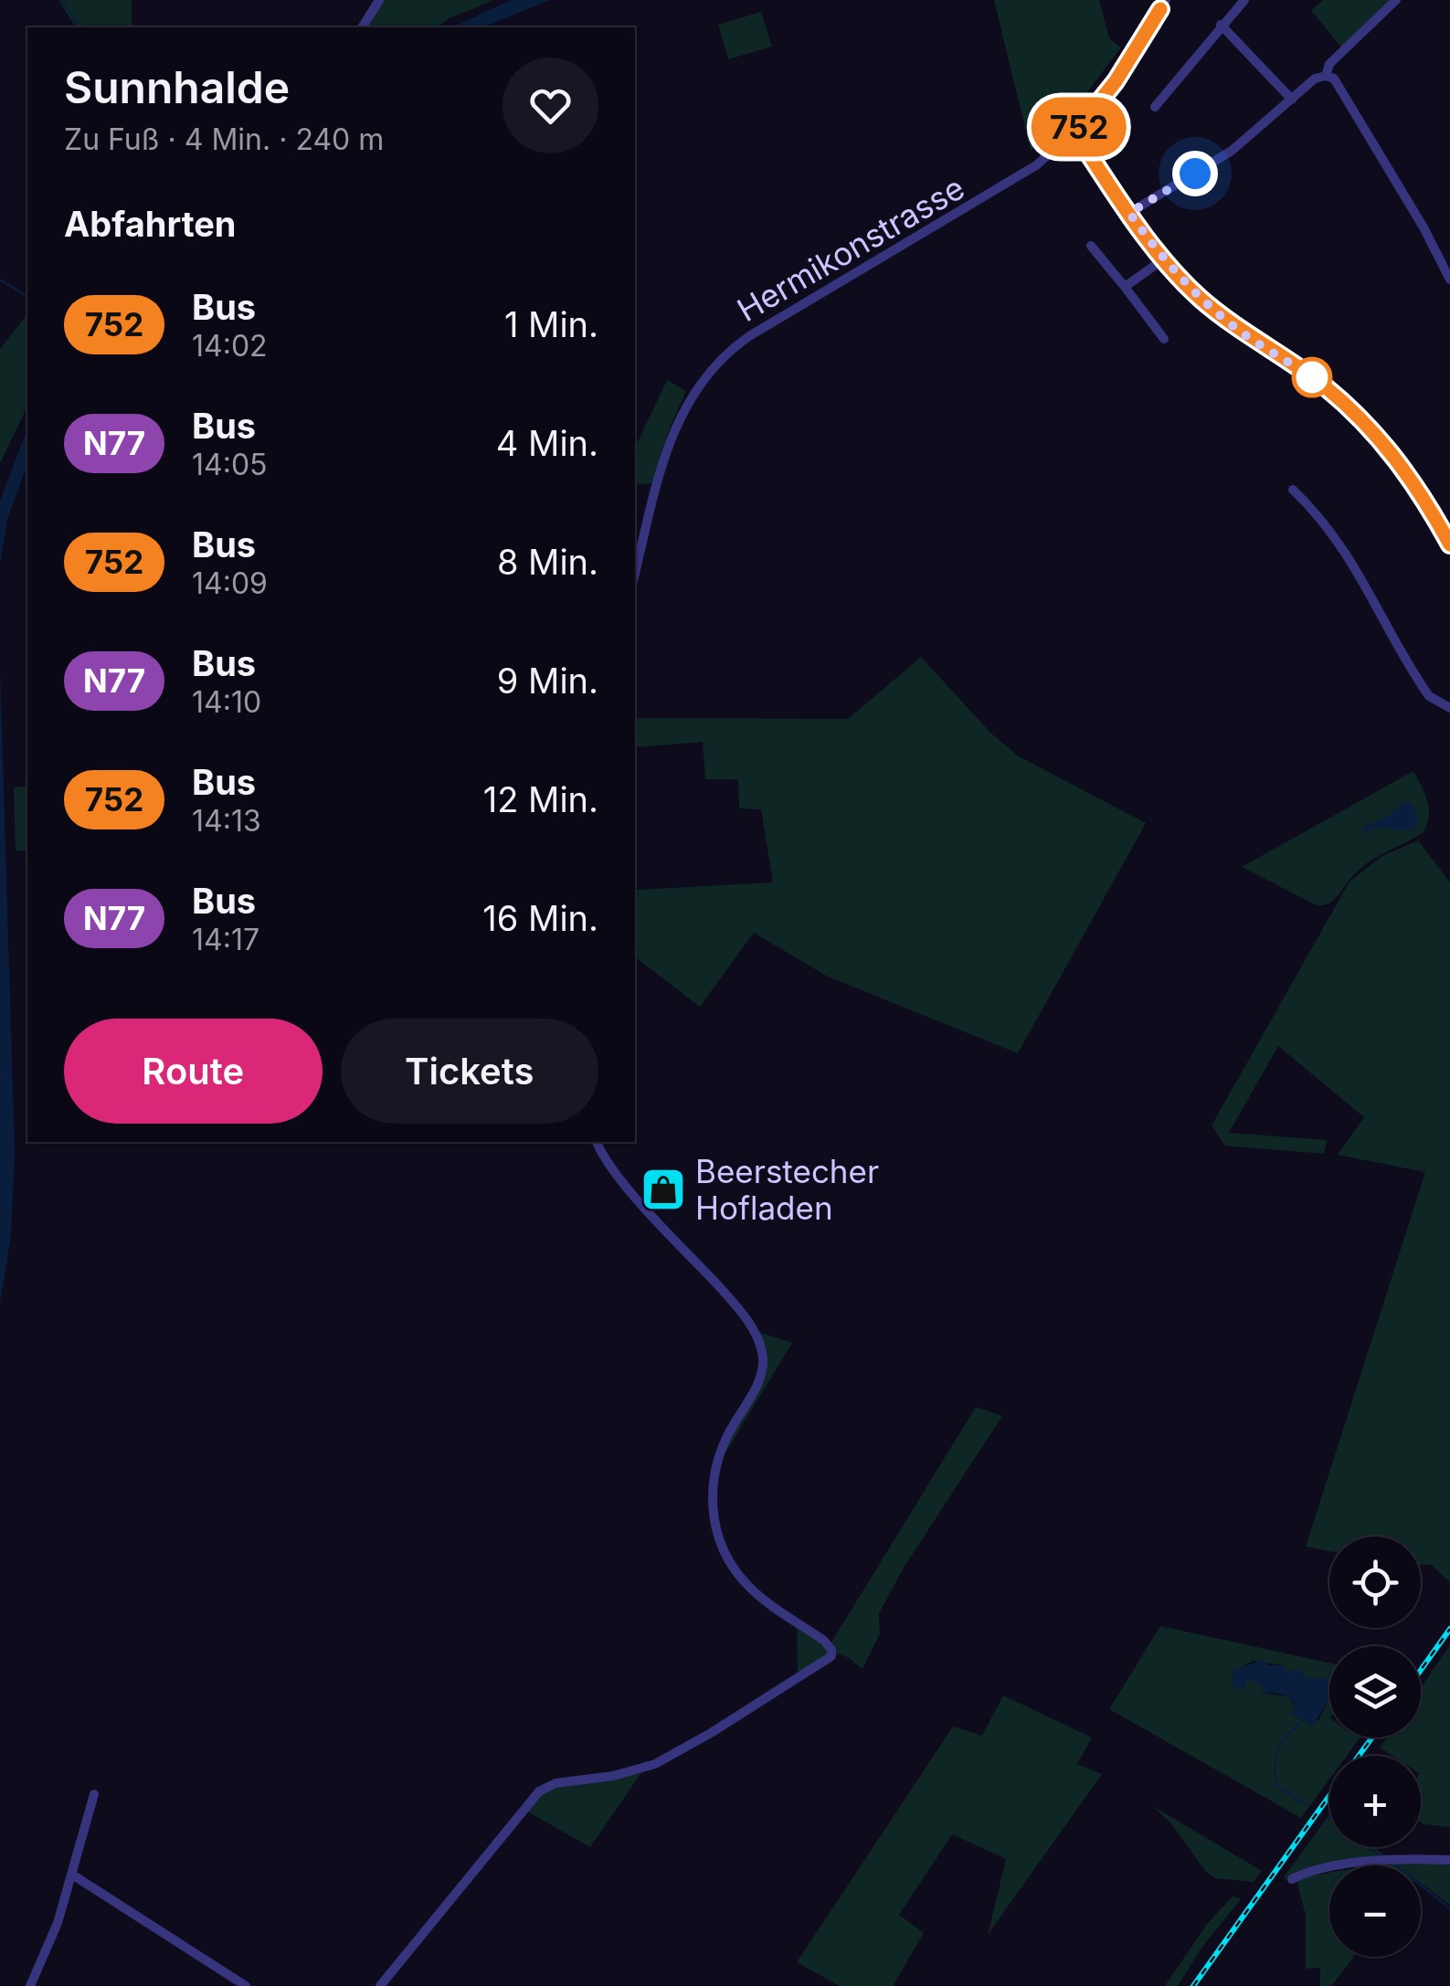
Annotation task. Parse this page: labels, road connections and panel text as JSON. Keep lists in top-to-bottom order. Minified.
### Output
{"streets":{"street":["Hermikonstrasse"]},"places":{"shop":["Beerstecher Hofladen"]},"lines":["bus line 752"],"page":{"on_map":"752","heading":[["Sunnhalde","Zu Fuß · 4 Min. · 240 m"],"Abfahrten"],"list":[{"mark":"752","name":"Bus","note":"14:02","value":"1 Min."},{"mark":"N77","name":"Bus","note":"14:05","value":"4 Min."},{"mark":"752","name":"Bus","note":"14:09","value":"8 Min."},{"mark":"N77","name":"Bus","note":"14:10","value":"9 Min."},{"mark":"752","name":"Bus","note":"14:13","value":"12 Min."},{"mark":"N77","name":"Bus","note":"14:17","value":"16 Min."}],"buttons":["Route","Tickets"],"map_buttons":["+","−"]}}
